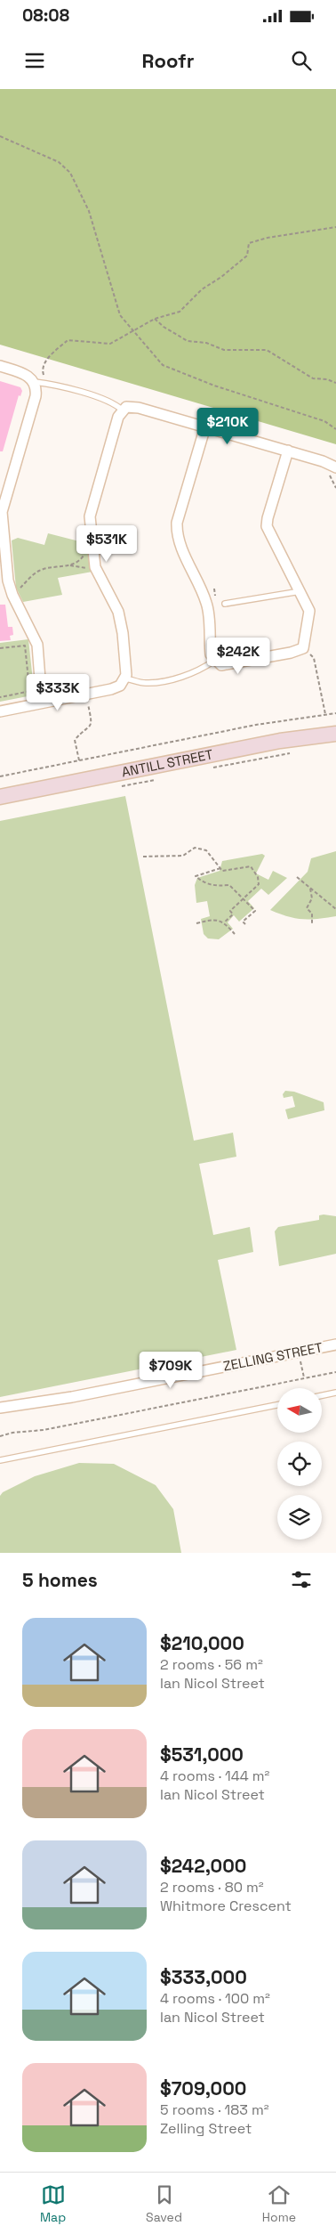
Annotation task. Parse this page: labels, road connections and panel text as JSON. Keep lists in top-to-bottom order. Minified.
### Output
{"streets":{"main road":["ANTILL STREET"],"street":["ZELLING STREET"]},"north":"left","page":{"status":"08:08","header":"Roofr","price":["$210K","$531K","$242K","$333K","$709K"],"heading":"5 homes","list":[{"name":"$210,000","note":"2 rooms · 56 m² · Ian Nicol Street"},{"name":"$531,000","note":"4 rooms · 144 m² · Ian Nicol Street"},{"name":"$242,000","note":"2 rooms · 80 m² · Whitmore Crescent"},{"name":"$333,000","note":"4 rooms · 100 m² · Ian Nicol Street"},{"name":"$709,000","note":"5 rooms · 183 m² · Zelling Street"}],"tabs":["Map","Saved","Home"]}}
